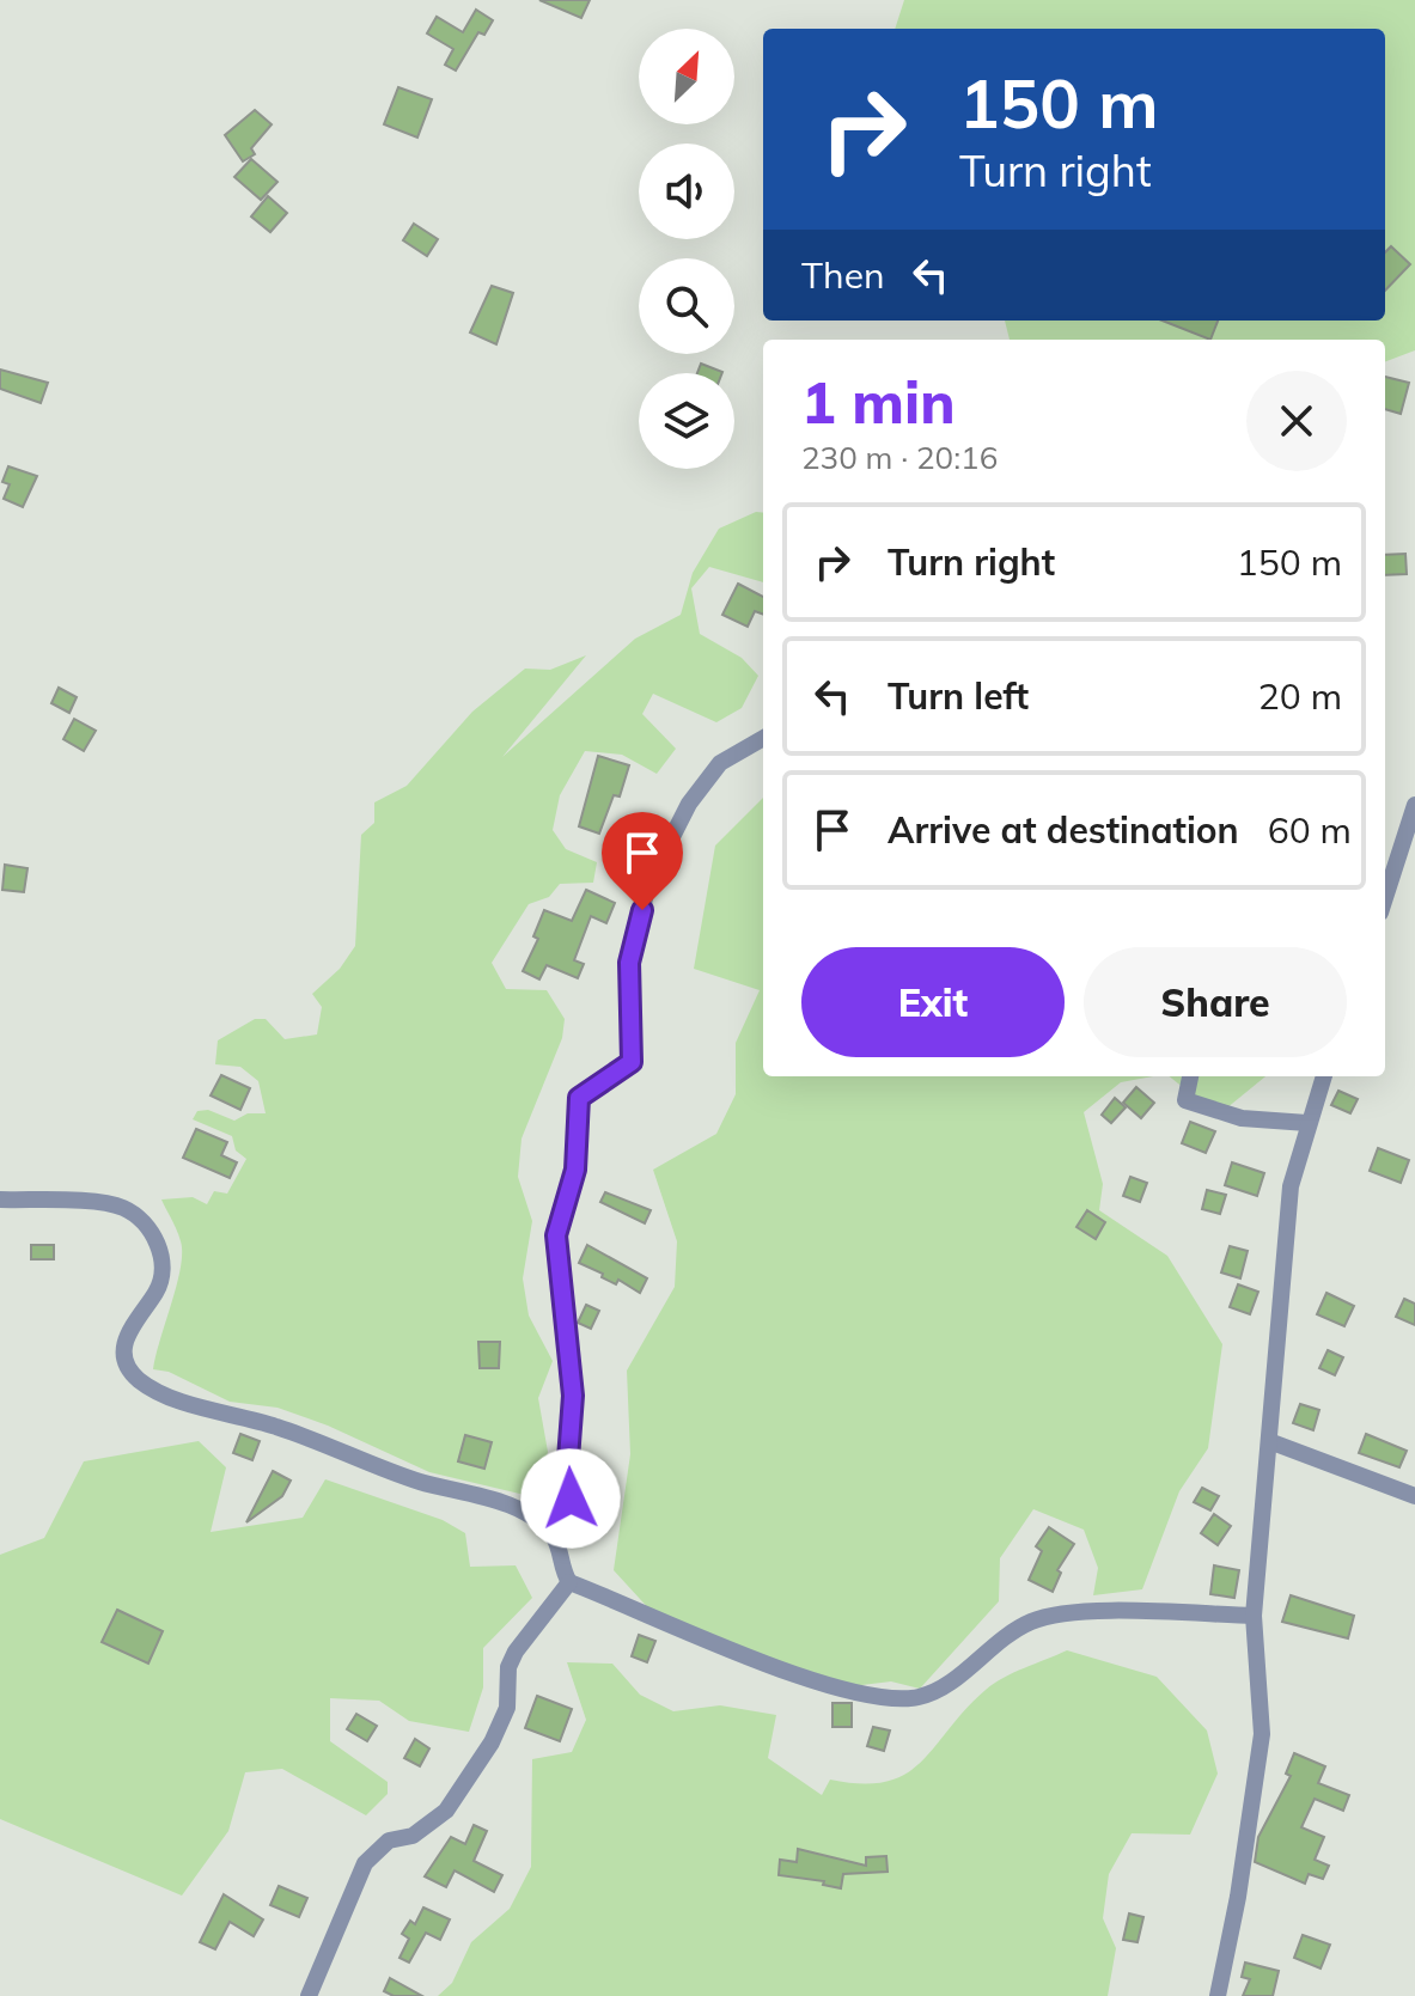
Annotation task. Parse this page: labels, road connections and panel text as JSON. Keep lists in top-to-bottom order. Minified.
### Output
{"north":"top right","page":{"turn":["150 m","Turn right"],"then":"Then","heading":["1 min","230 m · 20:16"],"list":[{"name":"Turn right","value":"150 m"},{"name":"Turn left","value":"20 m"},{"name":"Arrive at destination","value":"60 m"}],"buttons":["Exit","Share"]}}
